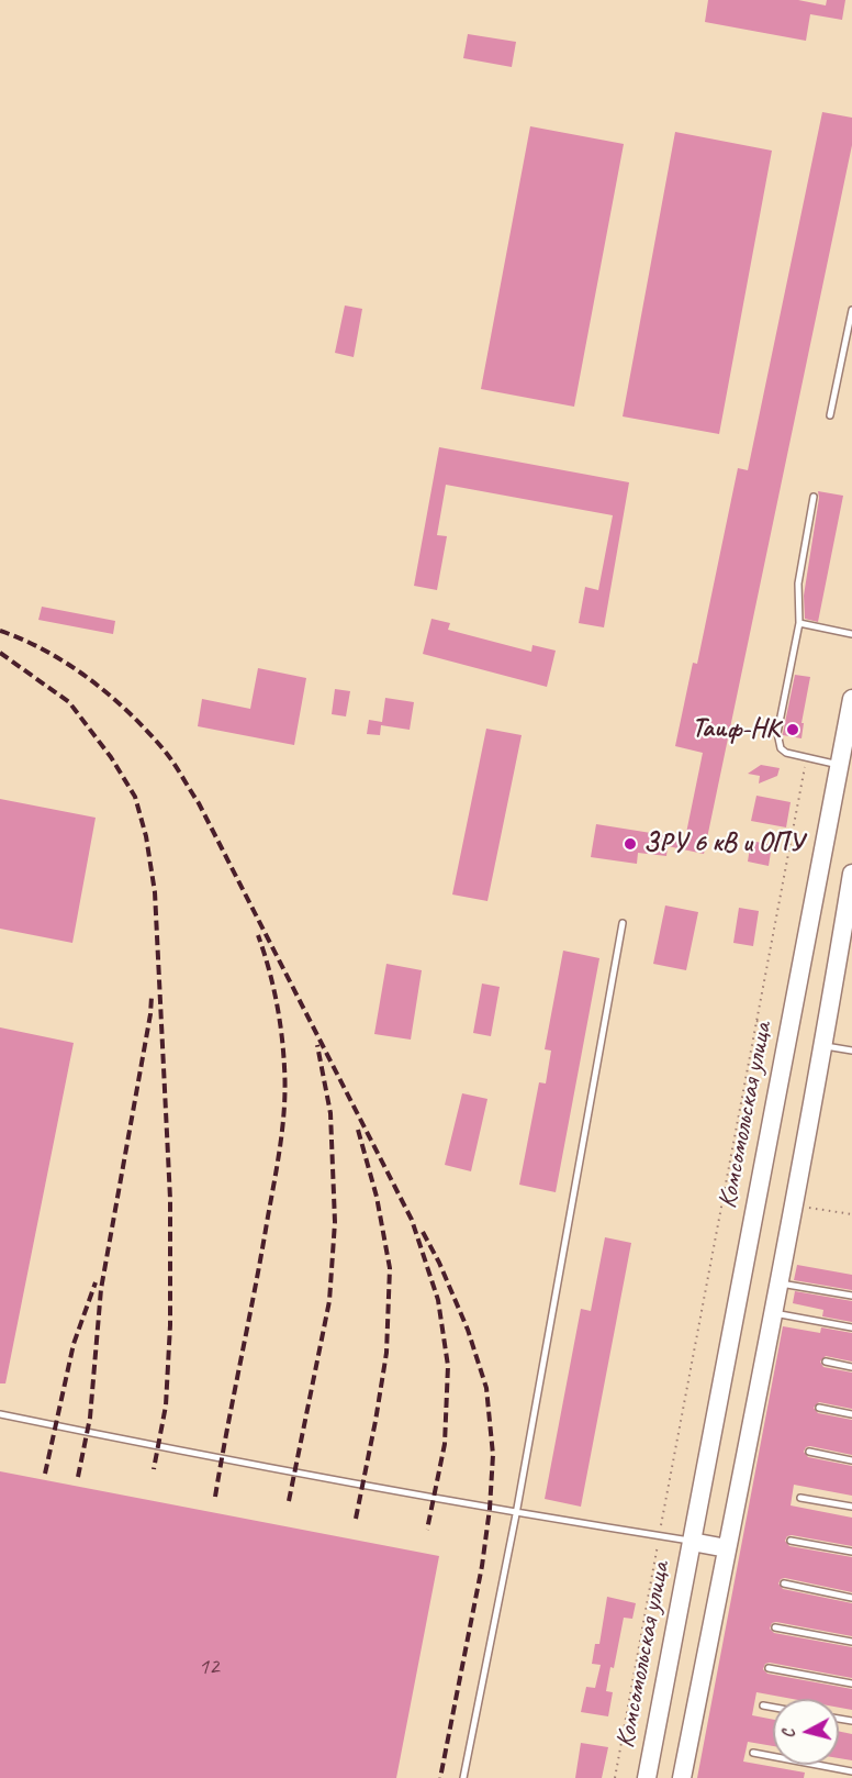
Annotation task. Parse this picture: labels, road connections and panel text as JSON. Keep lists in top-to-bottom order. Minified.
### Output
{"streets":{"main road":["Комсомольская улица"]},"places":["Таиф-НК","ЗРУ 6 кВ и ОПУ"],"house_numbers":["12"],"north":"left"}
